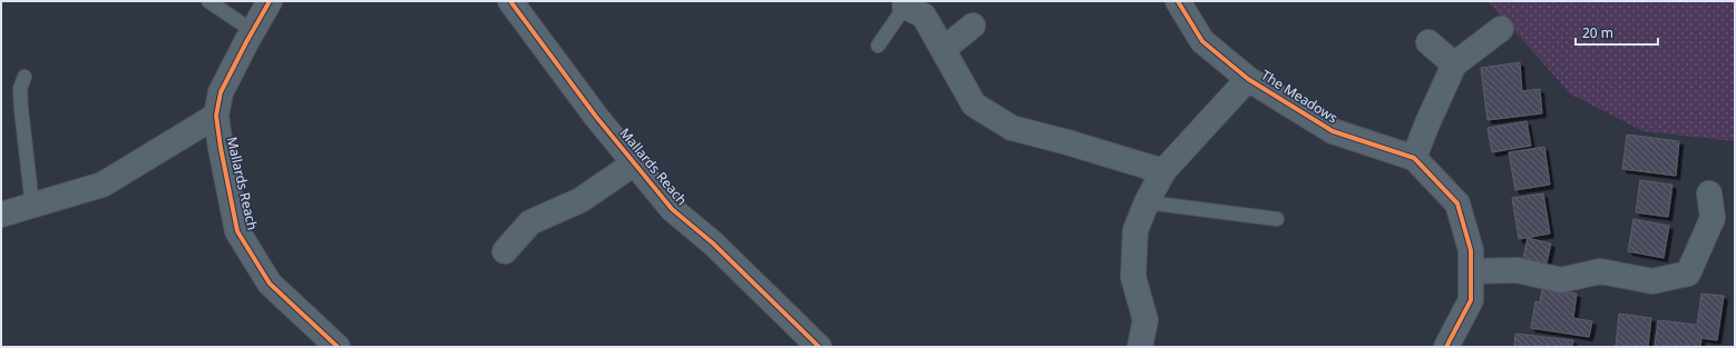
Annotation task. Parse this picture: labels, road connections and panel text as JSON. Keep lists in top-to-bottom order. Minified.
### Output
{"streets":{"street":["The Meadows","Mallards Reach"]},"scale_bar":"20 m"}
